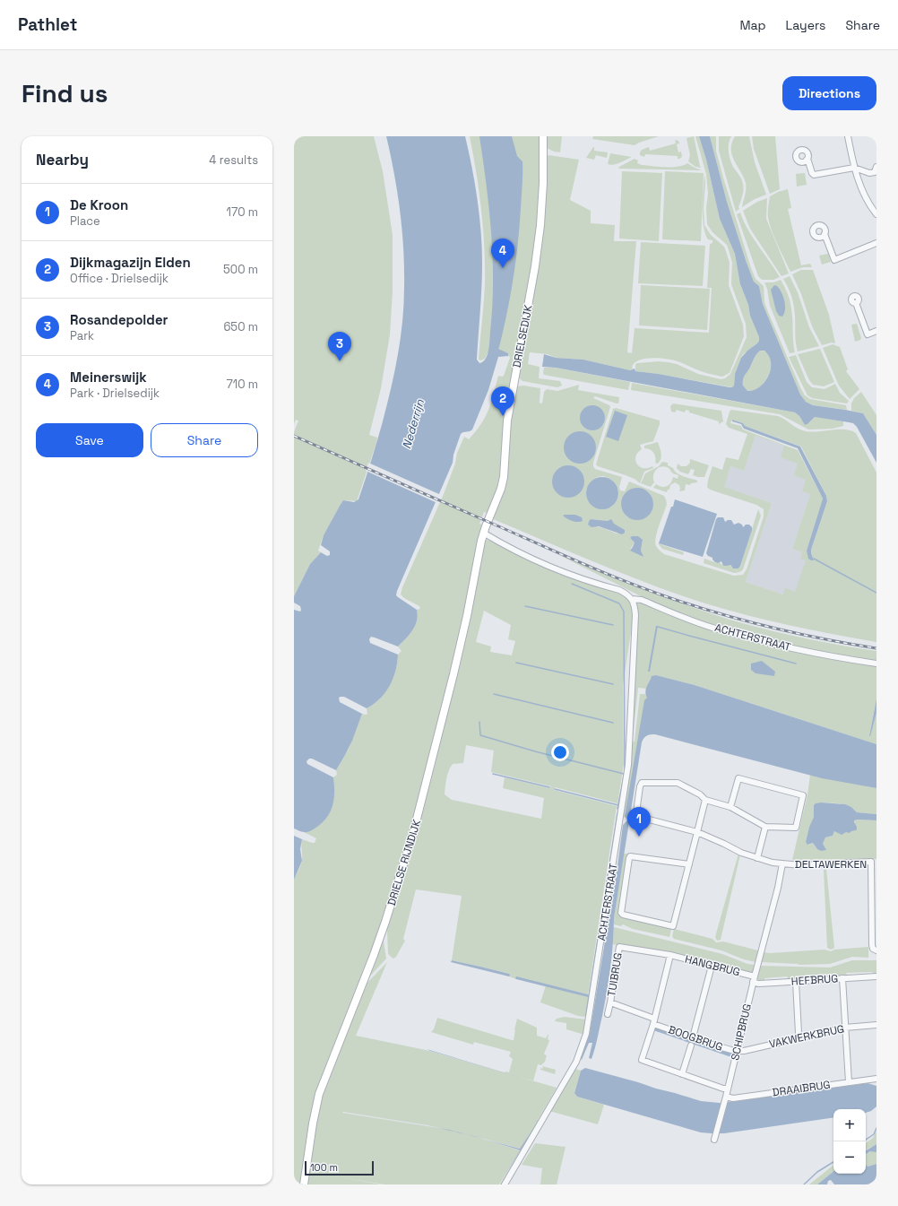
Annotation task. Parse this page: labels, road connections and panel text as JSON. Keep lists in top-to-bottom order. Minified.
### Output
{"streets":{"street":["DRIELSEDIJK","ACHTERSTRAAT","DRIELSE RIJNDIJK","DELTAWERKEN","HANGBRUG","TUIBRUG","HEFBRUG","SCHIPBRUG","VAKWERKBRUG","BOOGBRUG","DRAAIBRUG"]},"crossings":[["DRIELSEDIJK","ACHTERSTRAAT"],["DRIELSEDIJK","DRIELSE RIJNDIJK"],["ACHTERSTRAAT","DRIELSE RIJNDIJK"],["DELTAWERKEN","SCHIPBRUG"],["HANGBRUG","TUIBRUG"],["HANGBRUG","HEFBRUG"],["HANGBRUG","SCHIPBRUG"],["HANGBRUG","BOOGBRUG"],["TUIBRUG","BOOGBRUG"],["HEFBRUG","SCHIPBRUG"],["SCHIPBRUG","VAKWERKBRUG"],["SCHIPBRUG","BOOGBRUG"],["SCHIPBRUG","DRAAIBRUG"],["VAKWERKBRUG","BOOGBRUG"]],"water":["Nederrijn"],"scale_bar":"100 m","page":{"header":"Pathlet","nav":["Map","Layers","Share"],"buttons":["Directions",["Save","Share"]],"title":"Find us","heading":["Nearby","4 results"],"list":[{"mark":"1","name":"De Kroon","note":"Place","value":"170 m"},{"mark":"2","name":"Dijkmagazijn Elden","note":"Office · Drielsedijk","value":"500 m"},{"mark":"3","name":"Rosandepolder","note":"Park","value":"650 m"},{"mark":"4","name":"Meinerswijk","note":"Park · Drielsedijk","value":"710 m"}],"pins":["4","3","2","1"],"map_buttons":["+","−"],"scale":"100 m"}}
